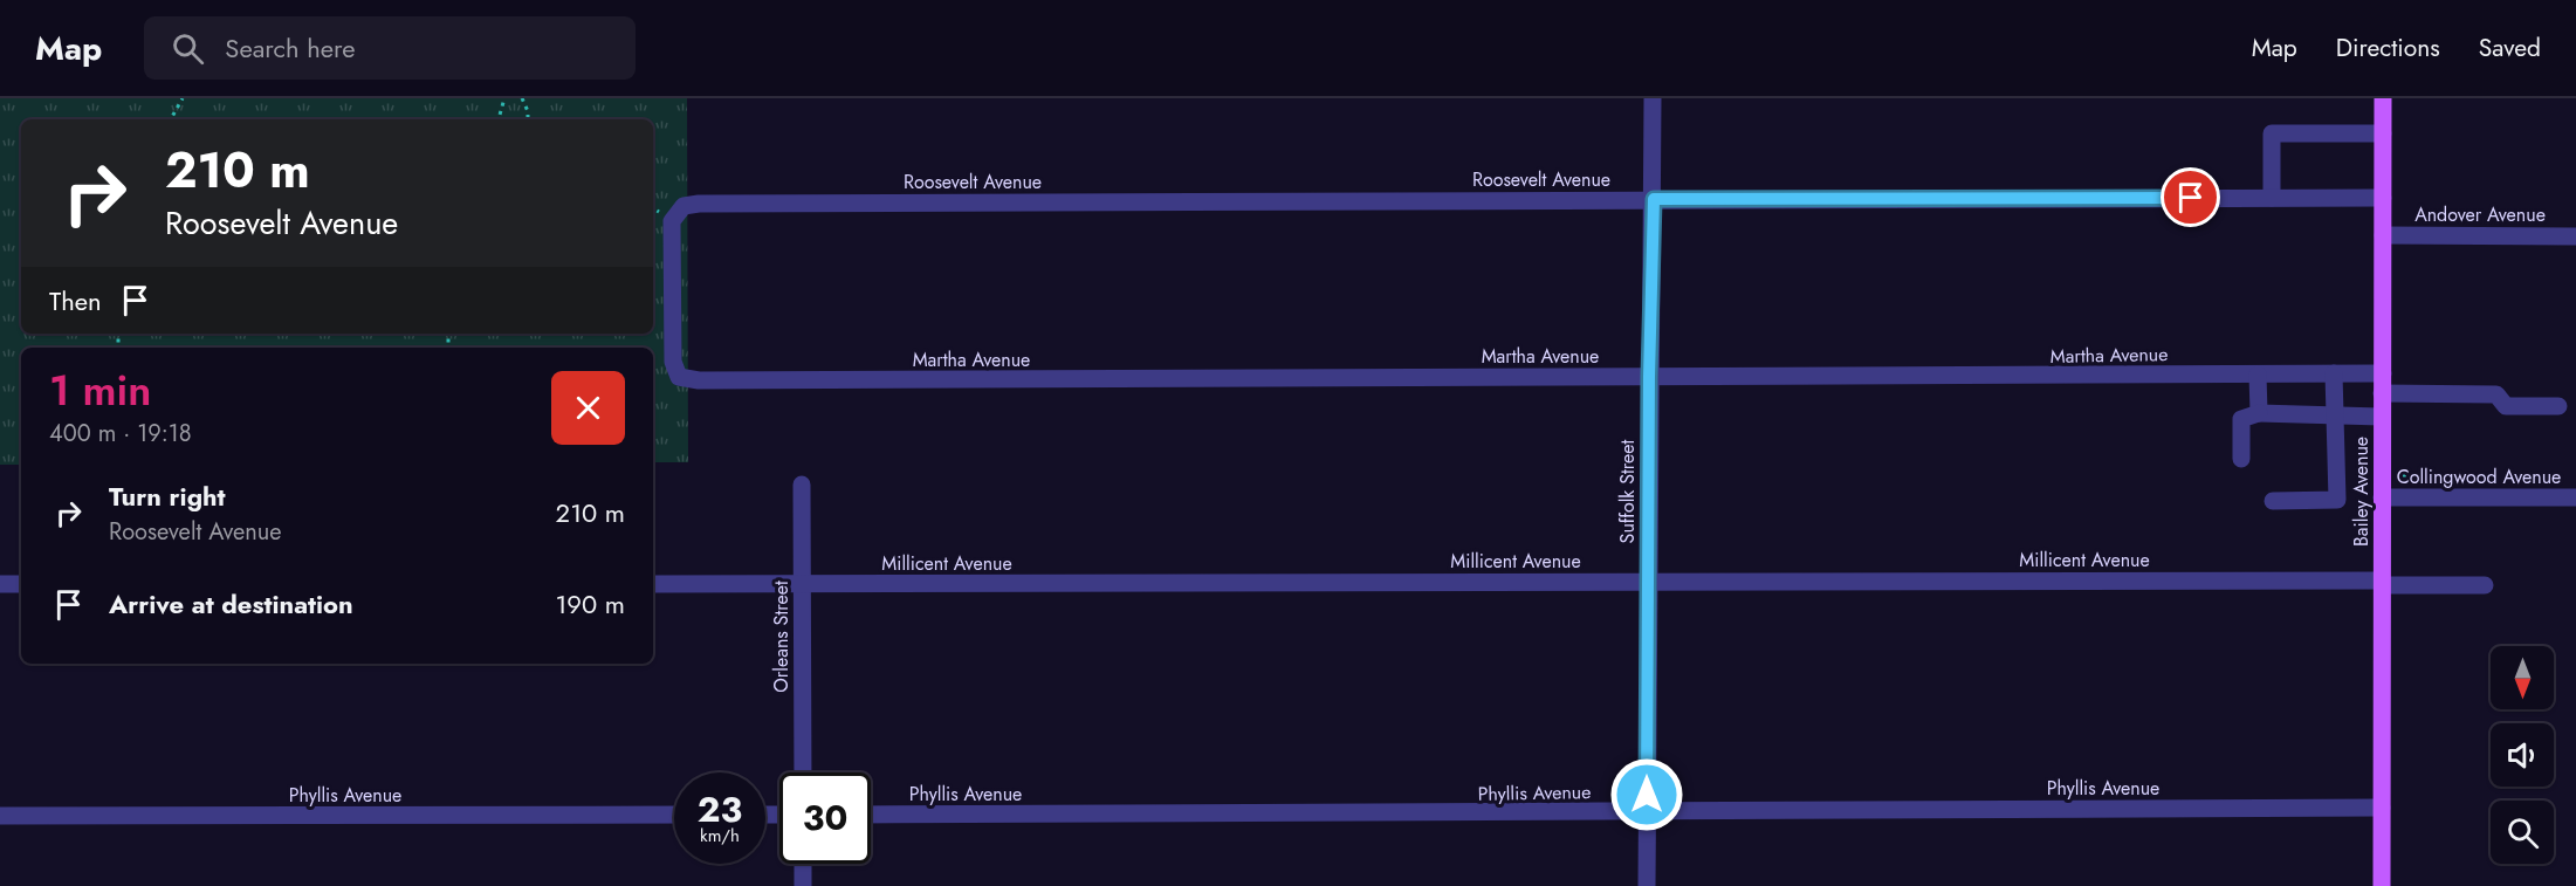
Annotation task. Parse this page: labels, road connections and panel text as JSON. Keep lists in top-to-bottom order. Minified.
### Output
{"streets":{"main road":["Bailey Avenue"],"street":["Roosevelt Avenue","Andover Avenue","Martha Avenue","Collingwood Avenue","Suffolk Street","Millicent Avenue","Orleans Street","Phyllis Avenue"]},"crossings":[["Roosevelt Avenue","Martha Avenue"],["Roosevelt Avenue","Suffolk Street"],["Roosevelt Avenue","Bailey Avenue"],["Andover Avenue","Bailey Avenue"],["Martha Avenue","Suffolk Street"],["Martha Avenue","Bailey Avenue"],["Collingwood Avenue","Bailey Avenue"],["Suffolk Street","Millicent Avenue"],["Suffolk Street","Phyllis Avenue"],["Bailey Avenue","Millicent Avenue"],["Bailey Avenue","Phyllis Avenue"],["Millicent Avenue","Orleans Street"]],"north":"bottom","page":{"header":"Map","search":"Search here","nav":["Map","Directions","Saved"],"turn":["210 m","Roosevelt Avenue"],"then":"Then","heading":["1 min","400 m · 19:18"],"list":[{"name":"Turn right","note":"Roosevelt Avenue","value":"210 m"},{"name":"Arrive at destination","value":"190 m"}],"speed":"23 km/h","limit":"30"}}
